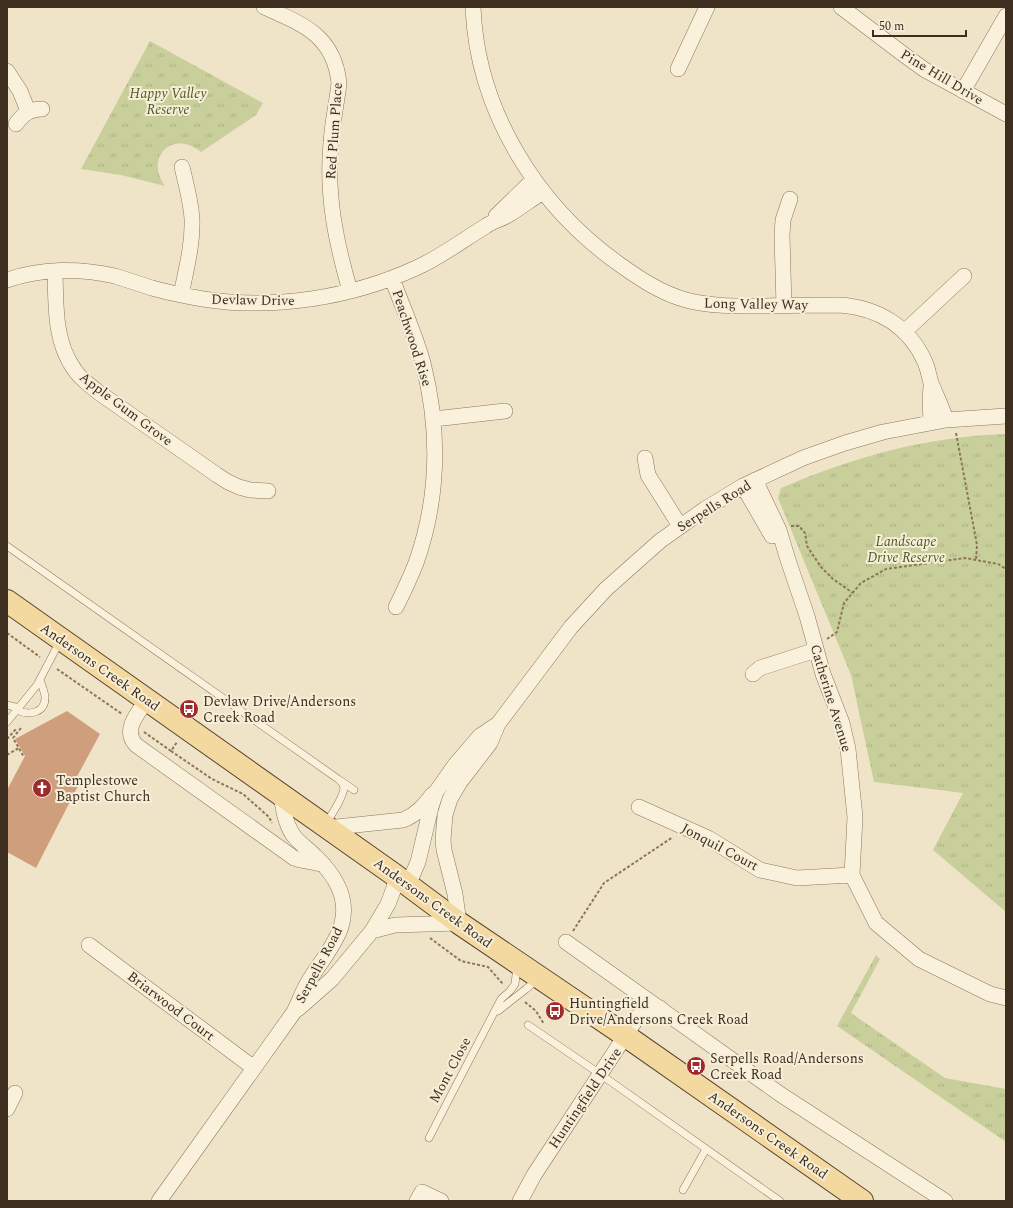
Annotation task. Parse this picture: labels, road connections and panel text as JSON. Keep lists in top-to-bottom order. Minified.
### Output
{"streets":{"main road":["Andersons Creek Road"],"street":["Pine Hill Drive","Red Plum Place","Devlaw Drive","Long Valley Way","Peachwood Rise","Apple Gum Grove","Serpells Road","Catherine Avenue","Jonquil Court","Briarwood Court","Huntingfield Drive"],"lane":["Mont Close"]},"crossings":[["Red Plum Place","Devlaw Drive"],["Devlaw Drive","Long Valley Way"],["Devlaw Drive","Peachwood Rise"],["Devlaw Drive","Apple Gum Grove"],["Long Valley Way","Serpells Road"],["Serpells Road","Andersons Creek Road"],["Serpells Road","Catherine Avenue"],["Serpells Road","Briarwood Court"],["Andersons Creek Road","Mont Close"],["Andersons Creek Road","Huntingfield Drive"],["Catherine Avenue","Jonquil Court"]],"parks":["Happy Valley Reserve","Landscape Drive Reserve"],"places":{"bus stop":["Devlaw Drive/Andersons Creek Road","Huntingfield Drive/Andersons Creek Road","Serpells Road/Andersons Creek Road"],"church":["Templestowe Baptist Church"]},"scale_bar":"50 m"}
